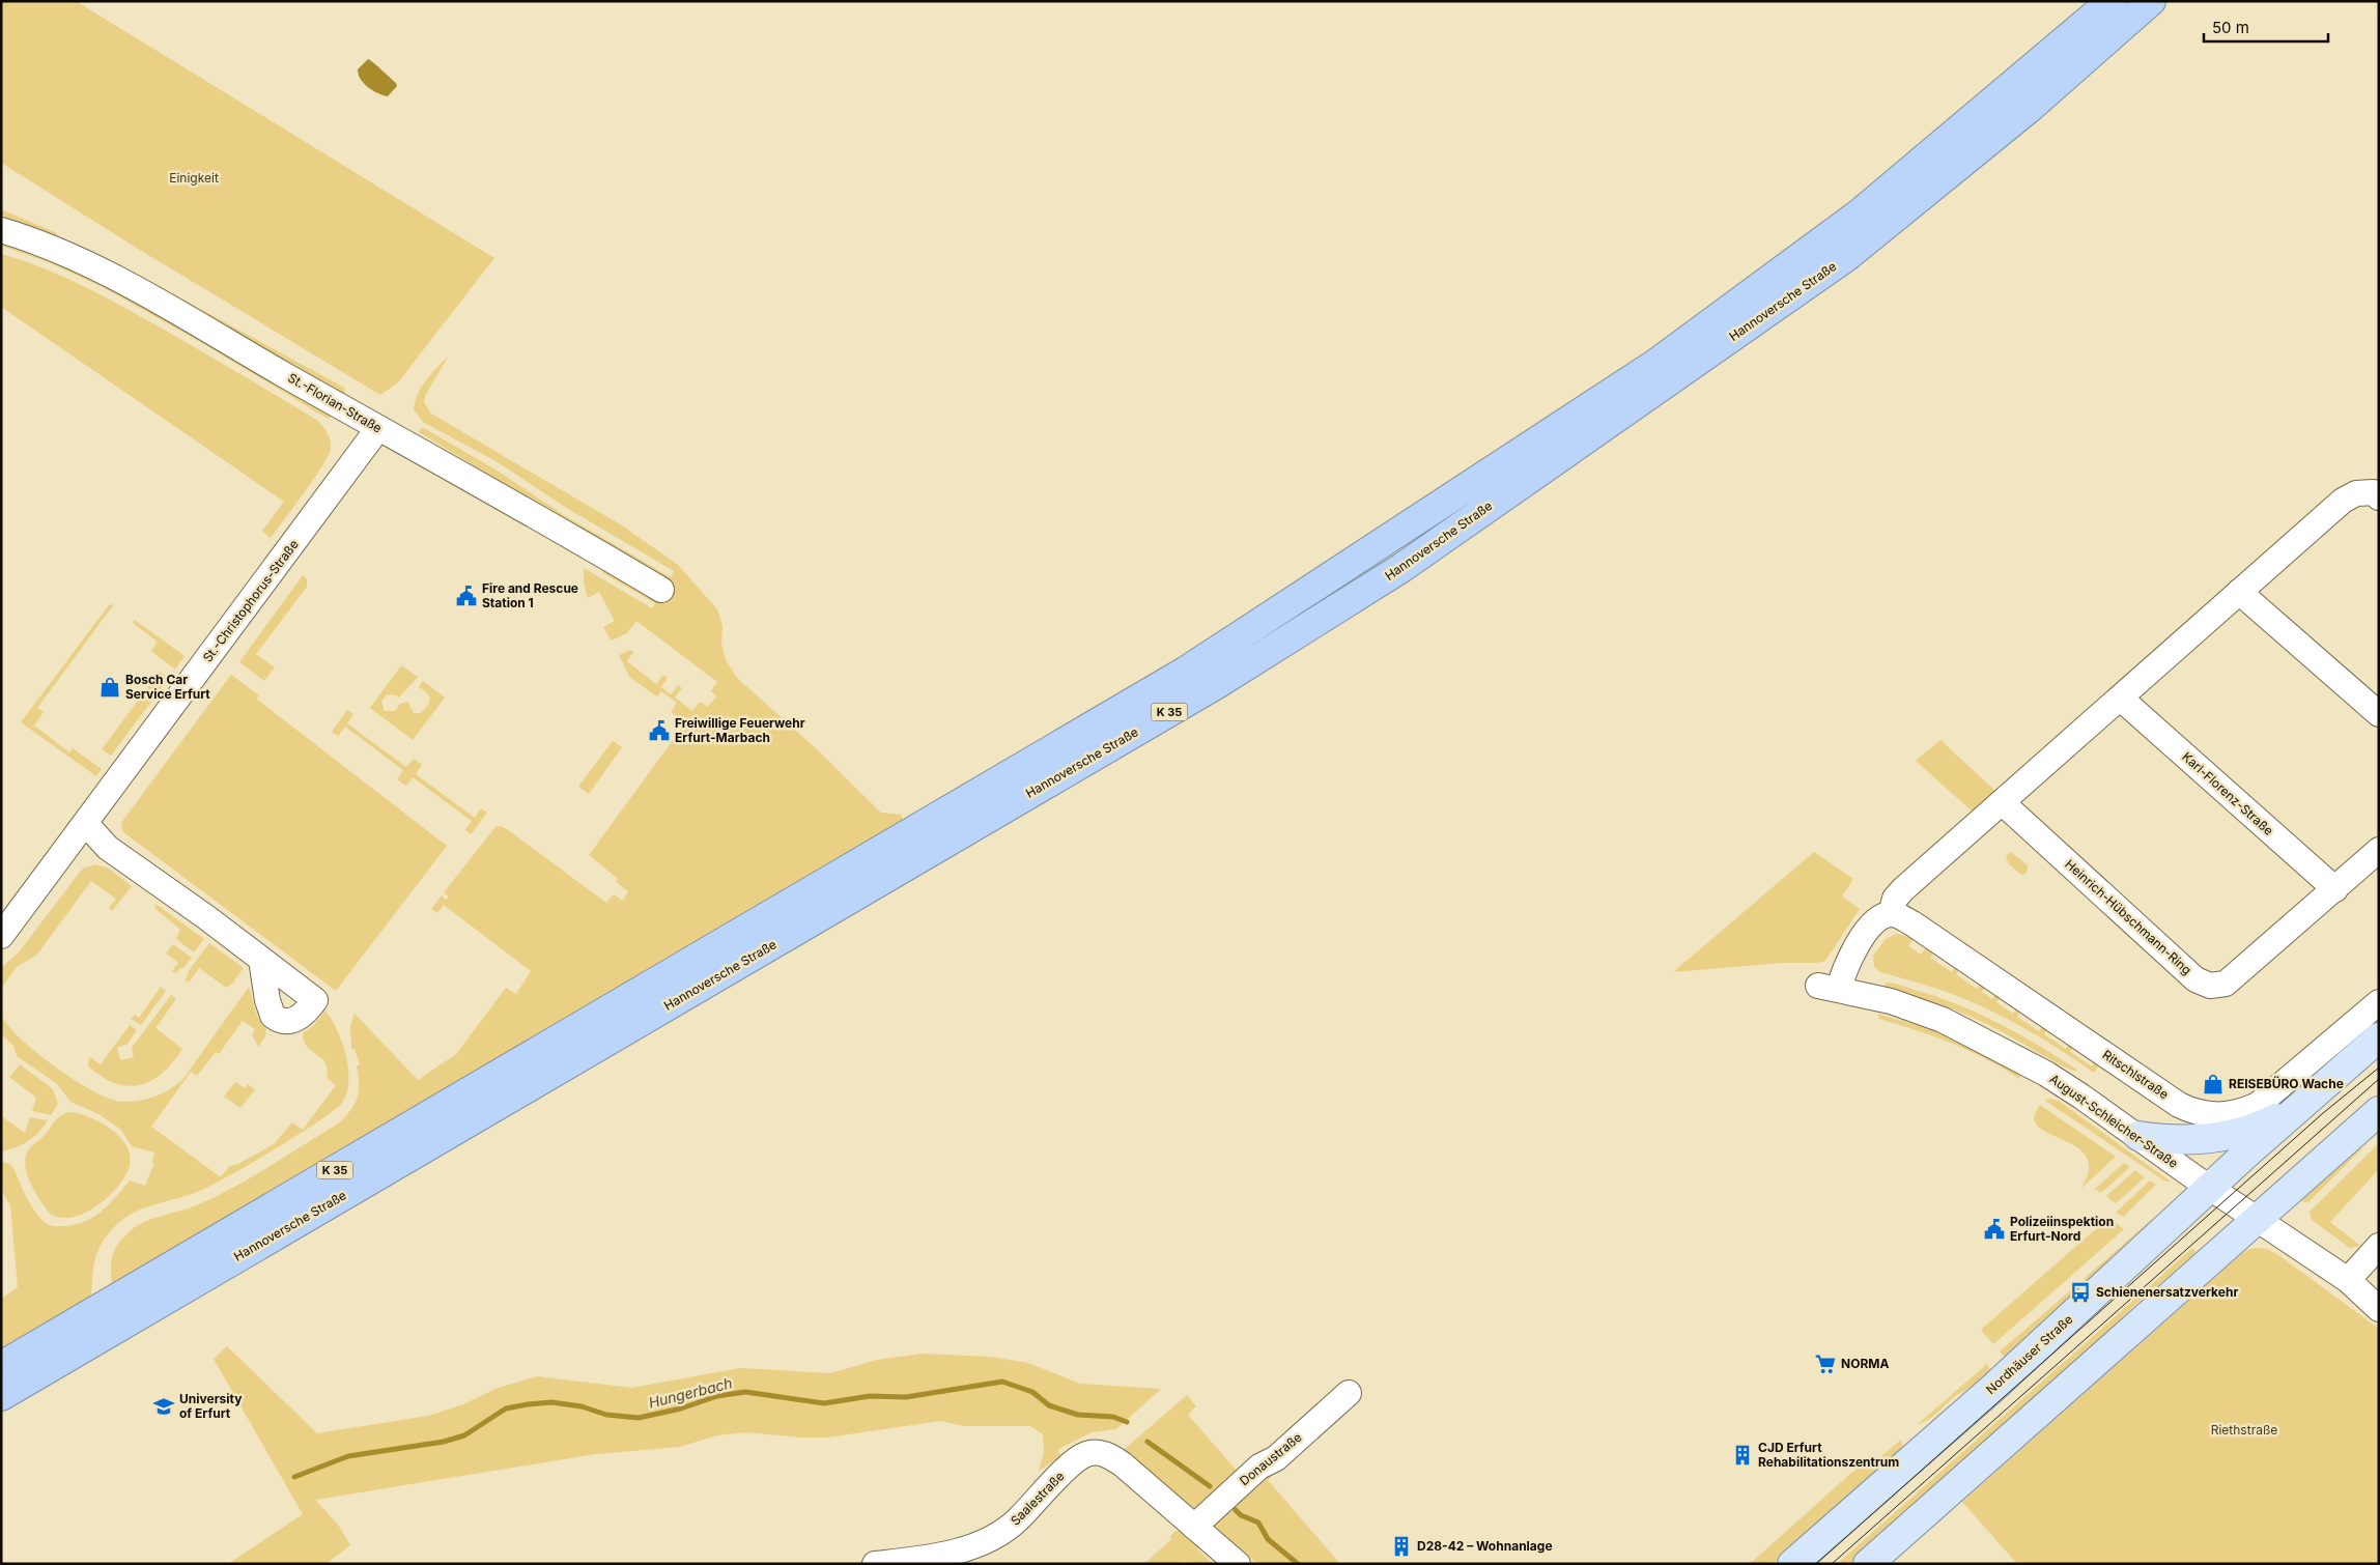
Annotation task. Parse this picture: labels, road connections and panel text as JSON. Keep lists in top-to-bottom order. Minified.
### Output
{"streets":{"highway":["Hannoversche Straße","K 35"],"main road":["Nordhäuser Straße"],"street":["St.-Florian-Straße","St.-Christophorus-Straße","Karl-Florenz-Straße","Heinrich-Hübschmann-Ring","Ritschlstraße","August-Schleicher-Straße","Donaustraße","Saalestraße"]},"crossings":[["St.-Florian-Straße","St.-Christophorus-Straße"],["Karl-Florenz-Straße","Heinrich-Hübschmann-Ring"],["Ritschlstraße","August-Schleicher-Straße"],["August-Schleicher-Straße","Nordhäuser Straße"],["Donaustraße","Saalestraße"]],"water":["Hungerbach"],"parks":["Einigkeit","Riethstraße"],"places":{"public building":["Fire and Rescue Station 1","Freiwillige Feuerwehr Erfurt-Marbach","Polizeiinspektion Erfurt-Nord"],"shop":["Bosch Car Service Erfurt","REISEBÜRO Wache"],"bus stop":["Schienenersatzverkehr"],"supermarket":["NORMA"],"school or university":["University of Erfurt"],"building":["CJD Erfurt Rehabilitationszentrum","D28-42 – Wohnanlage"]},"scale_bar":"50 m"}
